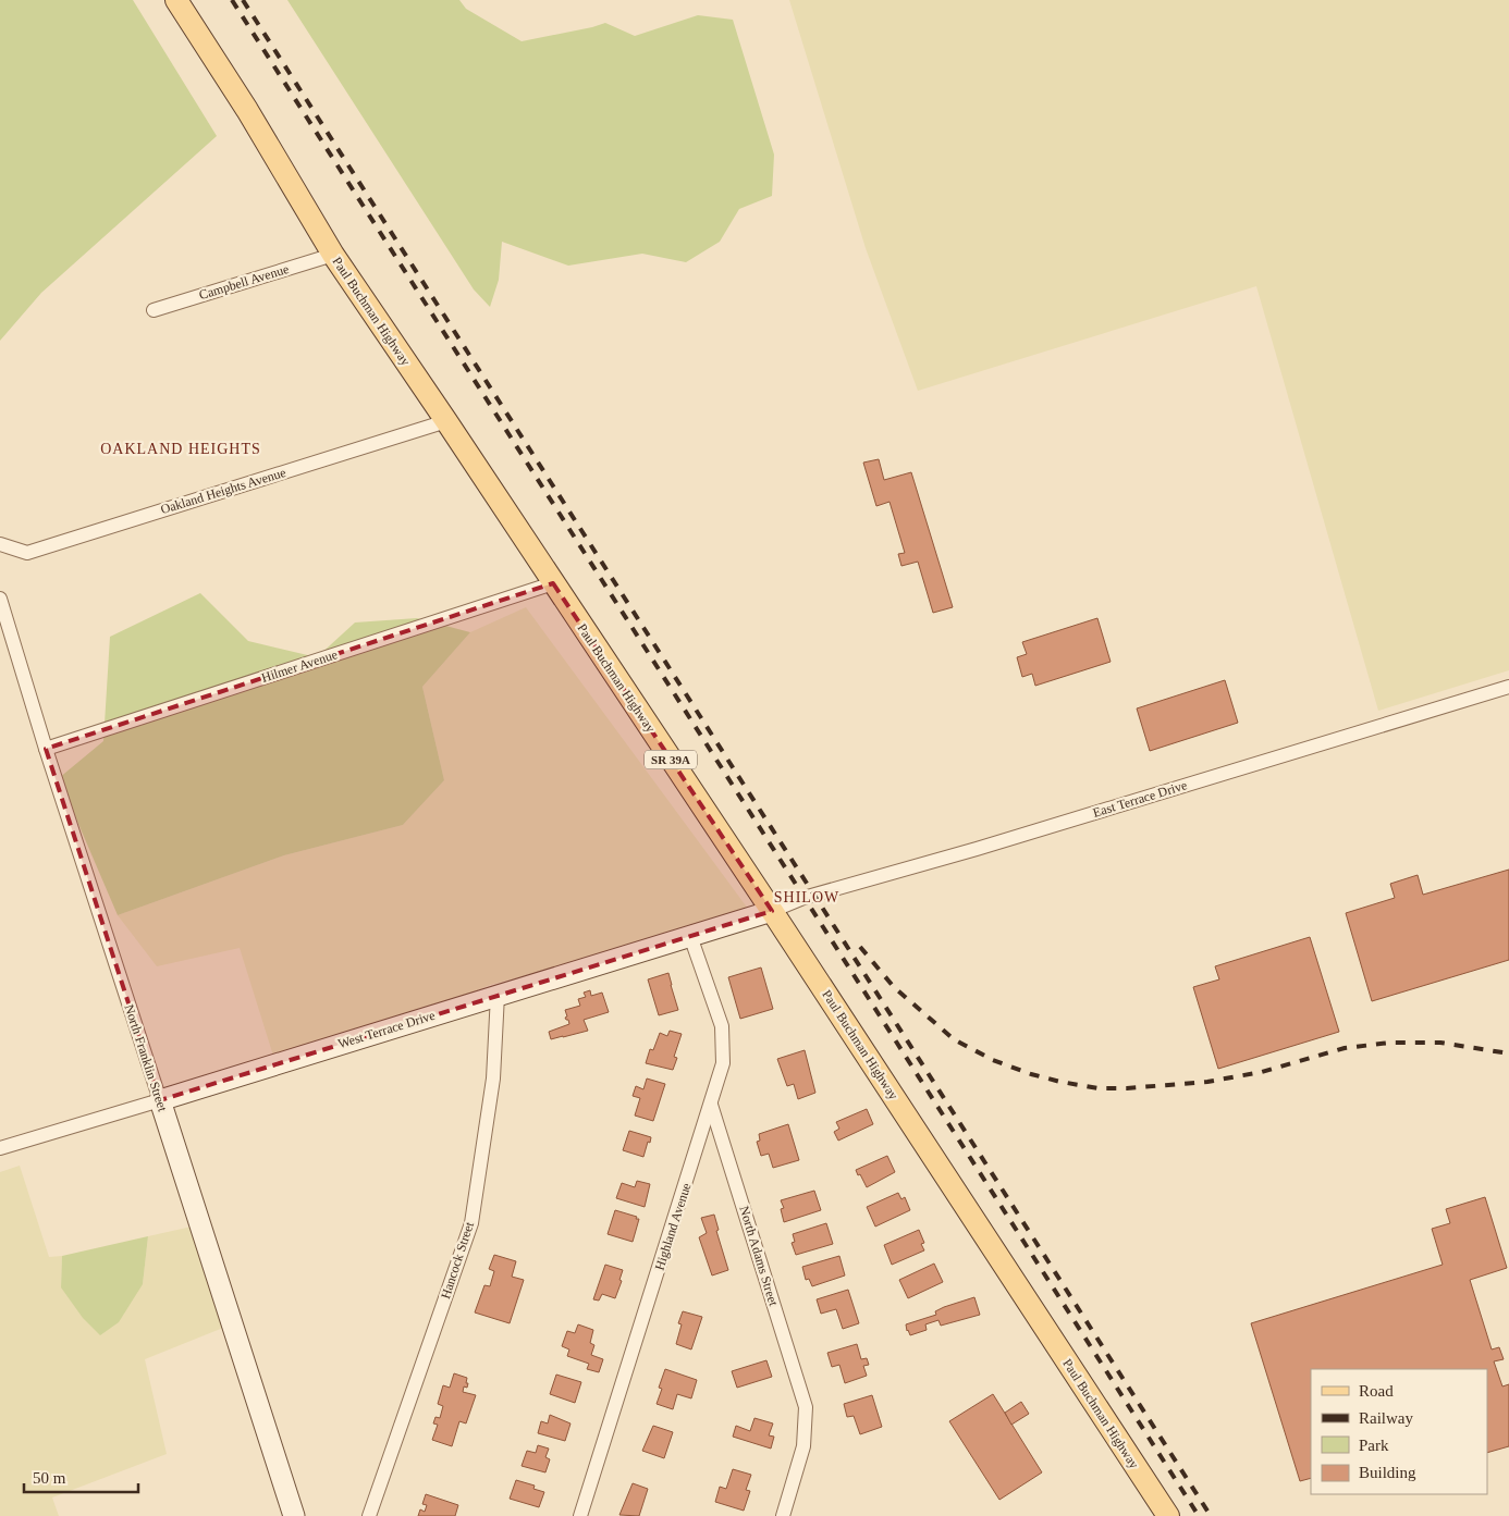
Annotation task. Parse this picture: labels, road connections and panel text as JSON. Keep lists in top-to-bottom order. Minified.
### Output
{"streets":{"main road":["Paul Buchman Highway","SR 39A"],"street":["Campbell Avenue","Oakland Heights Avenue","Hilmer Avenue","East Terrace Drive","West Terrace Drive","North Franklin Street","Highland Avenue","North Adams Street","Hancock Street"]},"crossings":[["Campbell Avenue","Paul Buchman Highway"],["Paul Buchman Highway","Oakland Heights Avenue"],["Paul Buchman Highway","Hilmer Avenue"],["Paul Buchman Highway","East Terrace Drive"],["Paul Buchman Highway","West Terrace Drive"],["Hilmer Avenue","North Franklin Street"],["East Terrace Drive","West Terrace Drive"],["West Terrace Drive","North Franklin Street"],["West Terrace Drive","Highland Avenue"],["West Terrace Drive","Hancock Street"],["Highland Avenue","North Adams Street"]],"districts":["OAKLAND HEIGHTS","SHILOW"],"legend":["Road","Railway","Park","Building"],"scale_bar":"50 m"}
